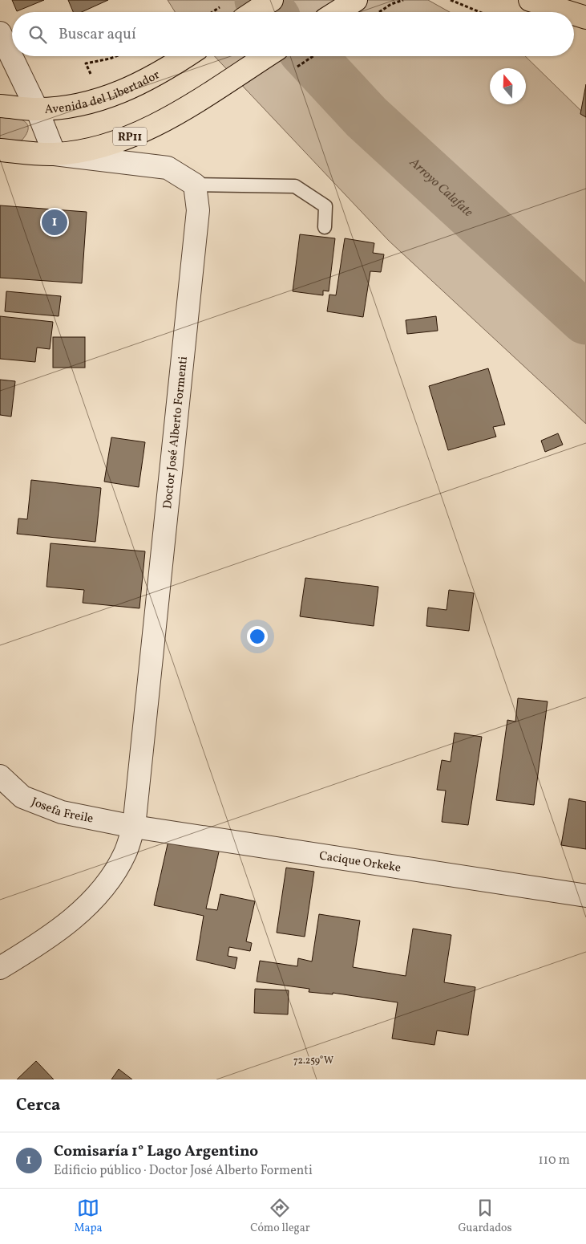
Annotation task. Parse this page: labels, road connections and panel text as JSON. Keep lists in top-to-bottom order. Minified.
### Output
{"streets":{"main road":["Avenida del Libertador","RP11"],"street":["Doctor José Alberto Formenti","Josefa Freile","Cacique Orkeke"]},"crossings":[["Doctor José Alberto Formenti","Josefa Freile"],["Doctor José Alberto Formenti","Cacique Orkeke"],["Josefa Freile","Cacique Orkeke"]],"water":["Arroyo Calafate"],"north":"top","page":{"search":"Buscar aquí","pins":"1","heading":"Cerca","list":[{"mark":"1","name":"Comisaría 1° Lago Argentino","note":"Edificio público · Doctor José Alberto Formenti","value":"110 m"}],"nav":["Mapa","Cómo llegar","Guardados"]},"coordinates":["72.259°W"]}
